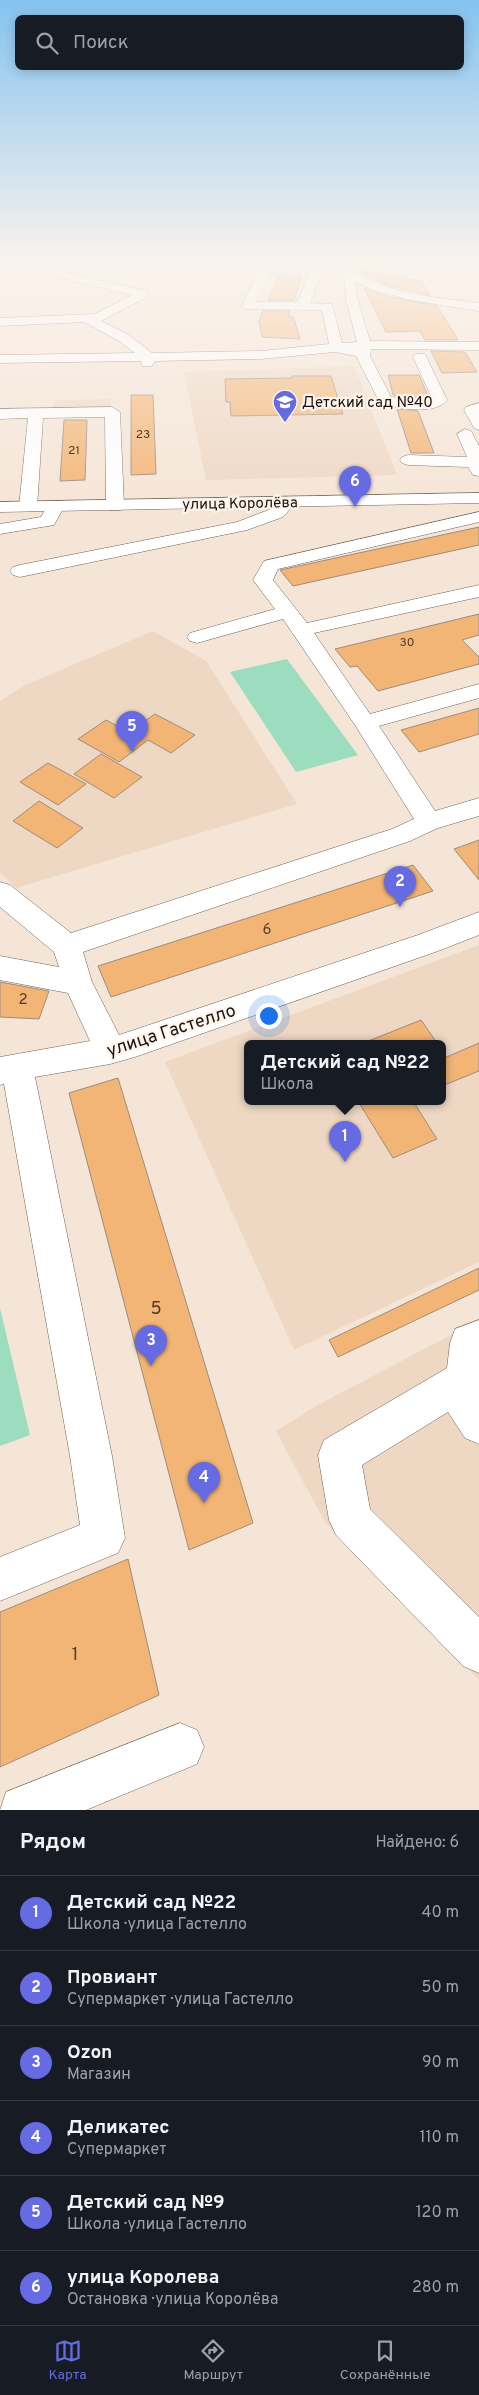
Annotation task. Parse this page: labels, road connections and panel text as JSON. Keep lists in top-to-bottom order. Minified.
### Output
{"streets":{"street":["улица Королёва","улица Гастелло"]},"places":{"school or university":["Детский сад №40"]},"house_numbers":["23","21","30","6","2","5","1"],"page":{"search":"Поиск","pins":["6","5","2","1","3","4"],"popup":["Детский сад №22","Школа"],"heading":["Рядом","Найдено: 6"],"list":[{"mark":"1","name":"Детский сад №22","note":"Школа · улица Гастелло","value":"40 m"},{"mark":"2","name":"Провиант","note":"Супермаркет · улица Гастелло","value":"50 m"},{"mark":"3","name":"Ozon","note":"Магазин","value":"90 m"},{"mark":"4","name":"Деликатес","note":"Супермаркет","value":"110 m"},{"mark":"5","name":"Детский сад №9","note":"Школа · улица Гастелло","value":"120 m"},{"mark":"6","name":"улица Королева","note":"Остановка · улица Королёва","value":"280 m"}],"nav":["Карта","Маршрут","Сохранённые"]}}
